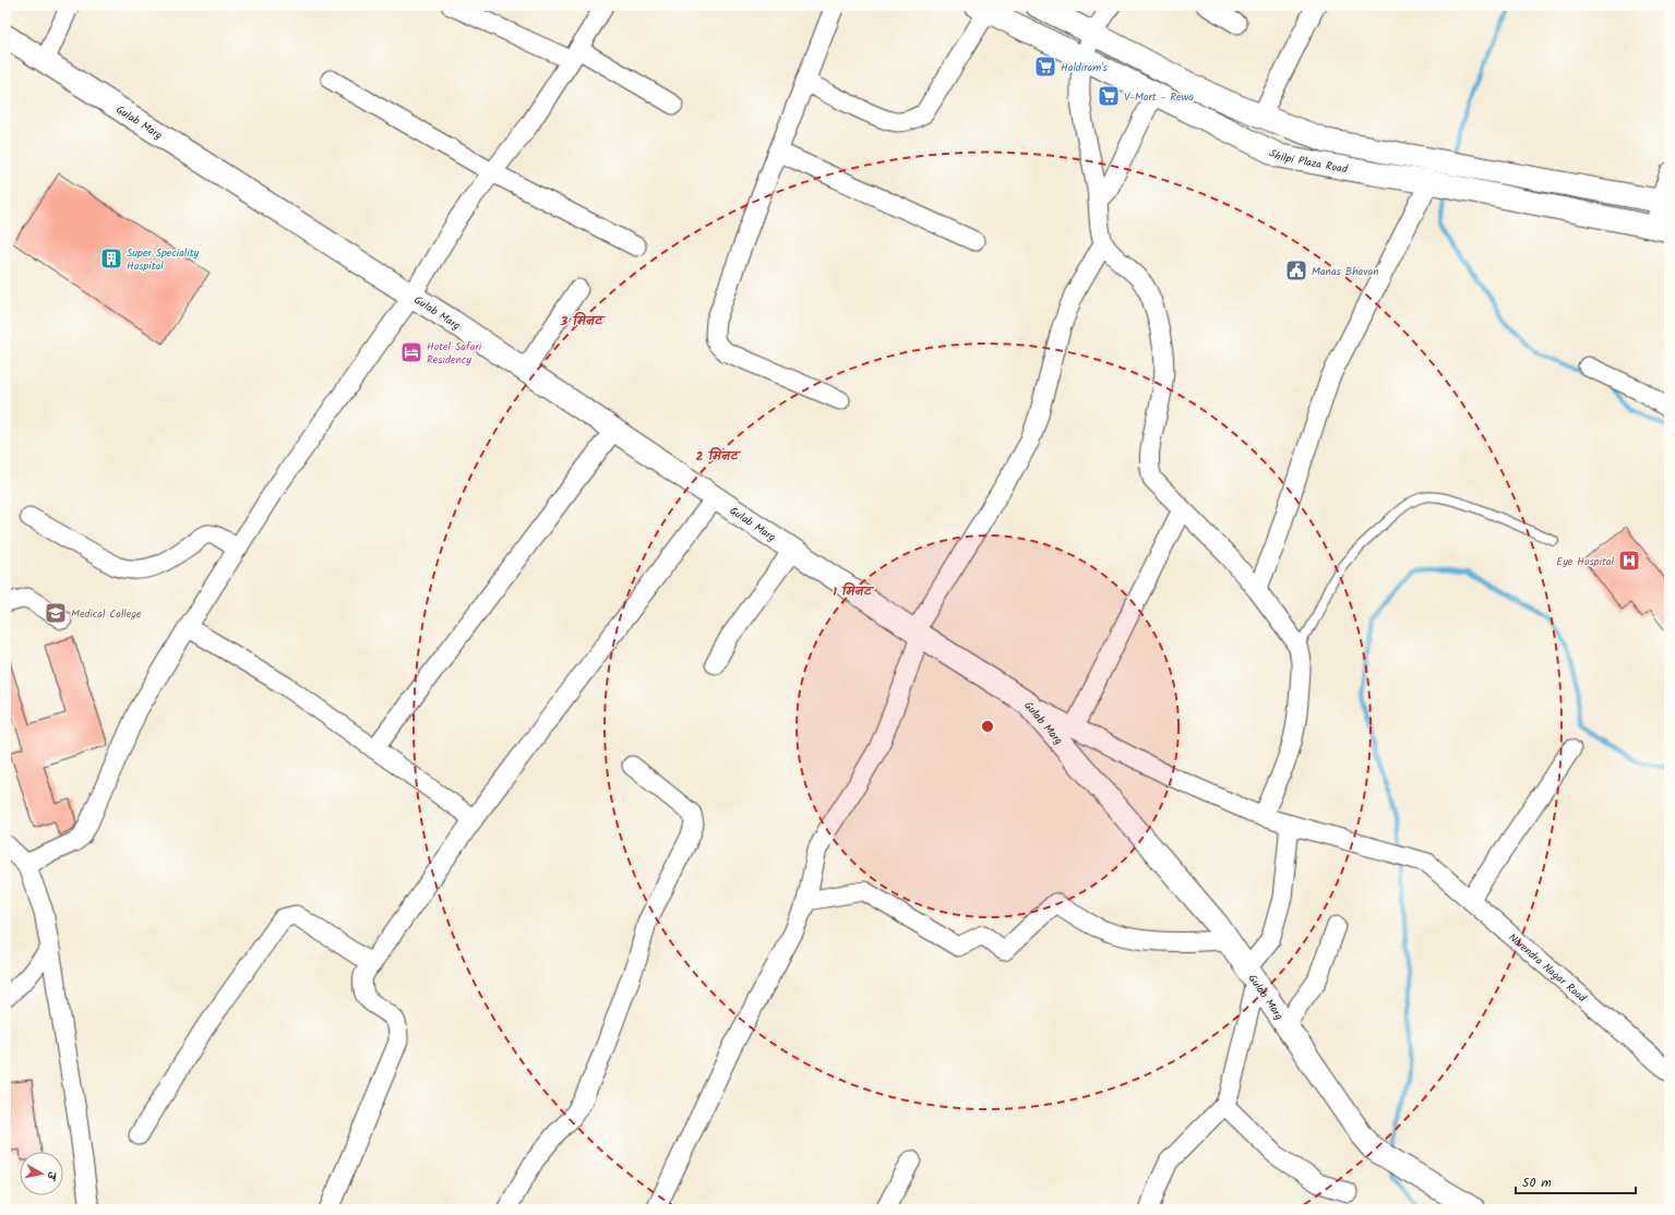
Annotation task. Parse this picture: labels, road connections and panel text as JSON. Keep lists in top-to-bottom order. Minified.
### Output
{"streets":{"street":["Gulab Marg","Shilpi Plaza Road","Narendra Nagar Road"]},"places":{"supermarket":["Haldiram's","V-Mart - Rewa"],"building":["Super Speciality Hospital"],"public building":["Manas Bhavan"],"hotel":["Hotel Safari Residency"],"hospital":["Eye Hospital"],"school or university":["Medical College"]},"scale_bar":"50 m","north":"right","rings":["3 मिनट","2 मिनट","1 मिनट"]}
